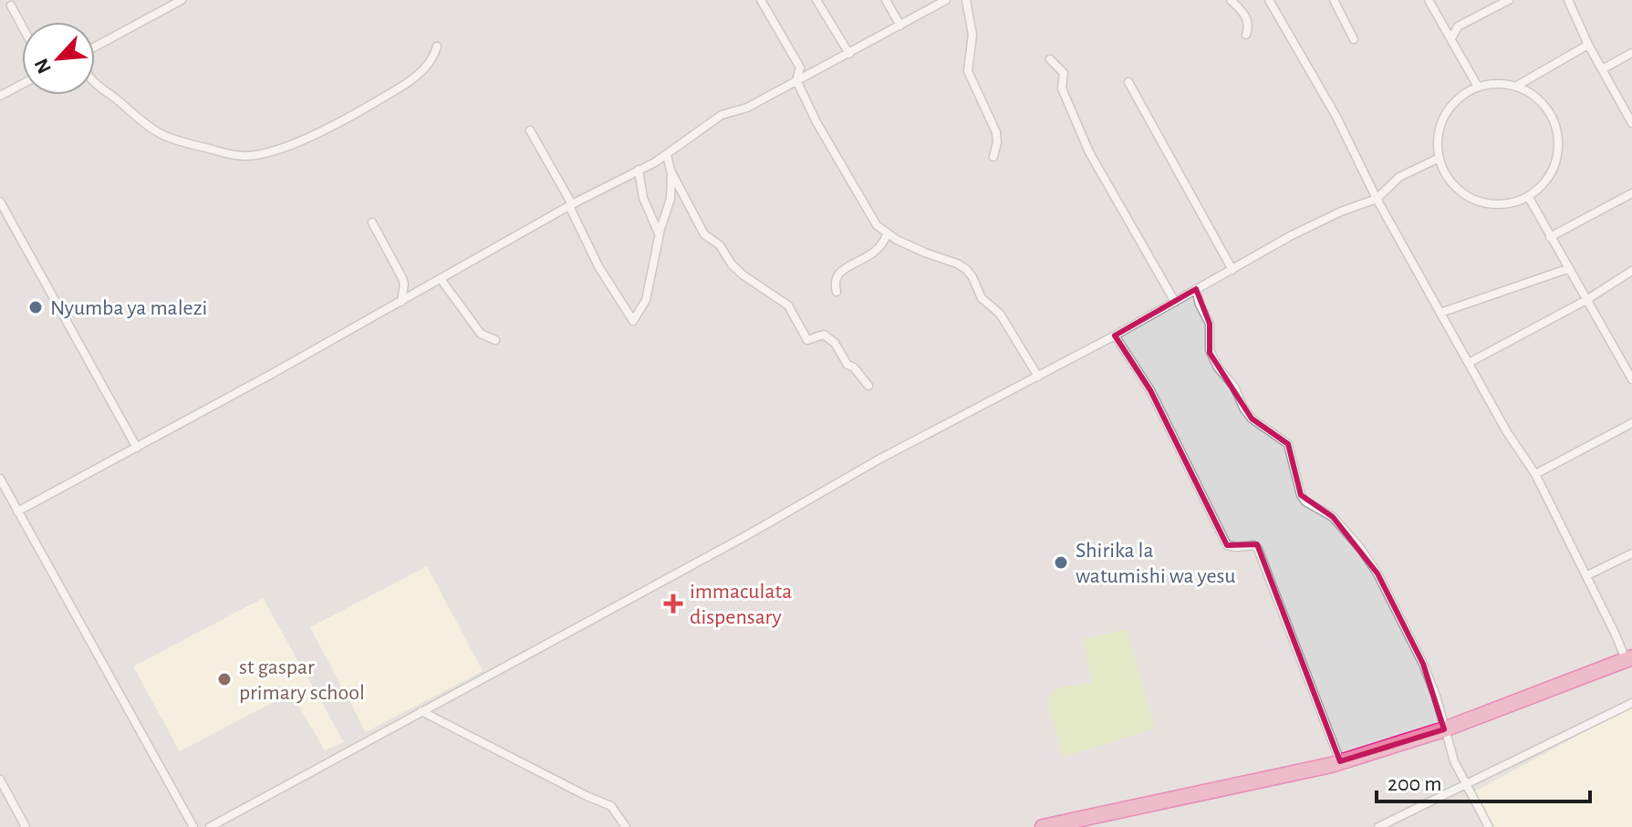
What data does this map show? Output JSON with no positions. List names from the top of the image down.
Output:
{
  "places": {
    "other": ["Nyumba ya malezi", "Shirika la watumishi wa yesu", "st gaspar primary school"],
    "health": ["immaculata dispensary"]
  },
  "scale_bar": "200 m",
  "north": "bottom left"
}
